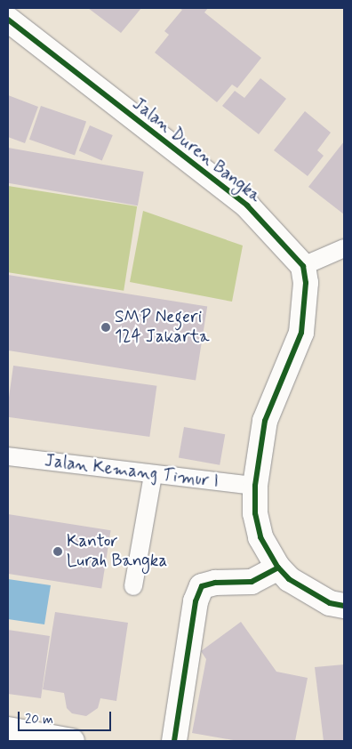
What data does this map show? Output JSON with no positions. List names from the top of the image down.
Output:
{
  "streets": {
    "street": ["Jalan Duren Bangka"],
    "lane": ["Jalan Kemang Timur I"]
  },
  "places": ["SMP Negeri 124 Jakarta", "Kantor Lurah Bangka"],
  "scale_bar": "20 m"
}
